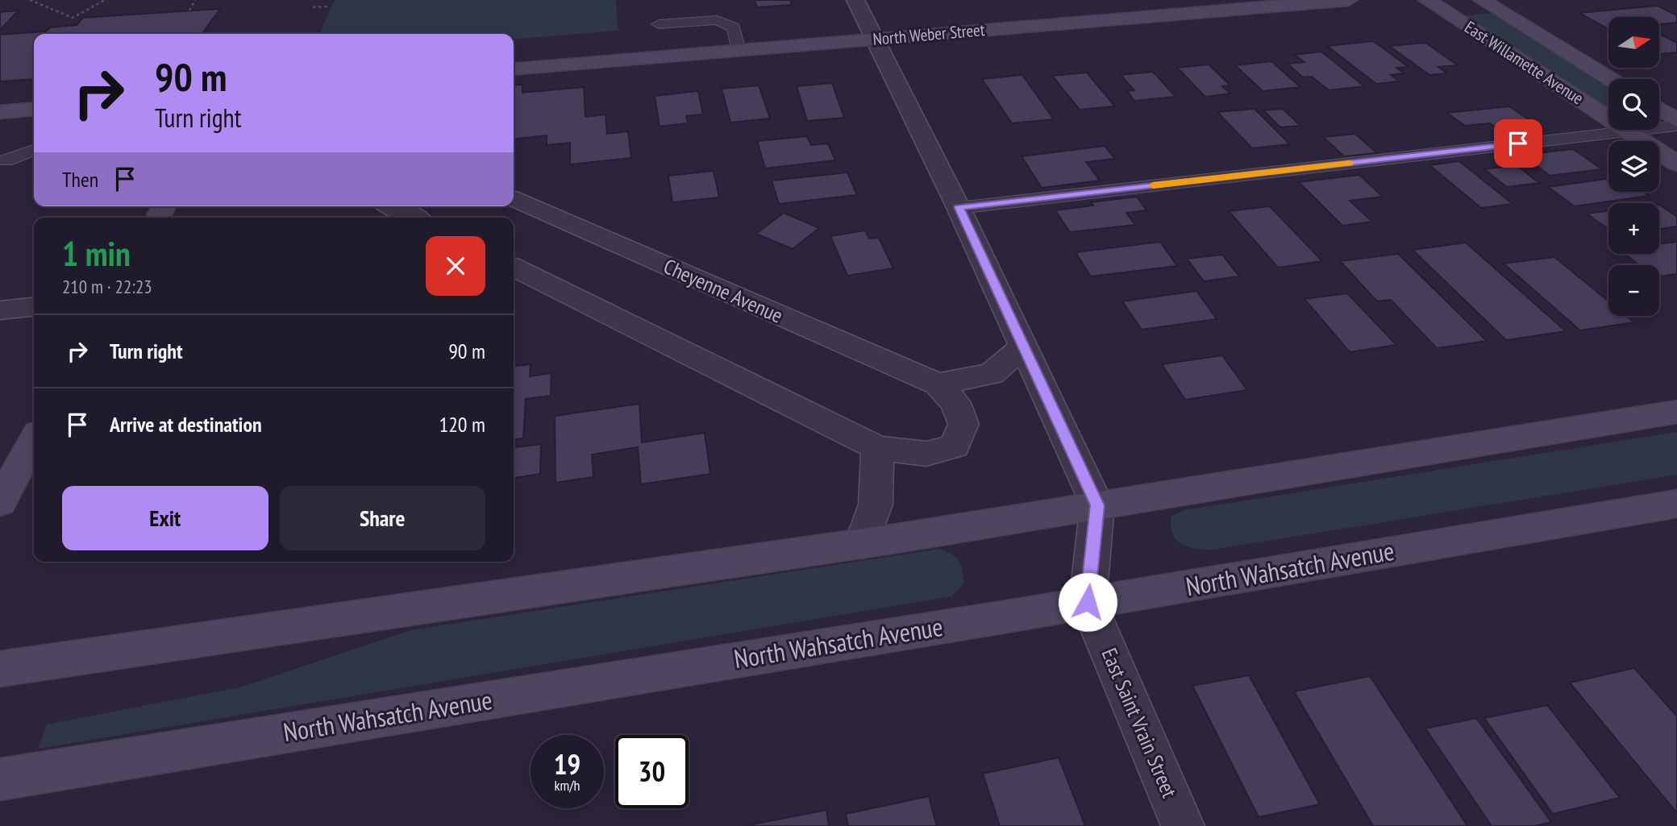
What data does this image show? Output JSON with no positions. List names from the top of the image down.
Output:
{
  "streets": {
    "main road": ["North Weber Street", "East Willamette Avenue", "North Wahsatch Avenue"],
    "street": ["Cheyenne Avenue", "East Saint Vrain Street"]
  },
  "crossings": [
    ["North Wahsatch Avenue", "East Saint Vrain Street"]
  ],
  "north": "right",
  "page": {
    "map_buttons": ["+", "−"],
    "turn": ["90 m", "Turn right"],
    "then": "Then",
    "heading": ["1 min", "210 m · 22:23"],
    "list": [
      {
        "name": "Turn right",
        "value": "90 m"
      },
      {
        "name": "Arrive at destination",
        "value": "120 m"
      }
    ],
    "buttons": ["Exit", "Share"],
    "speed": "19 km/h",
    "limit": "30"
  }
}
